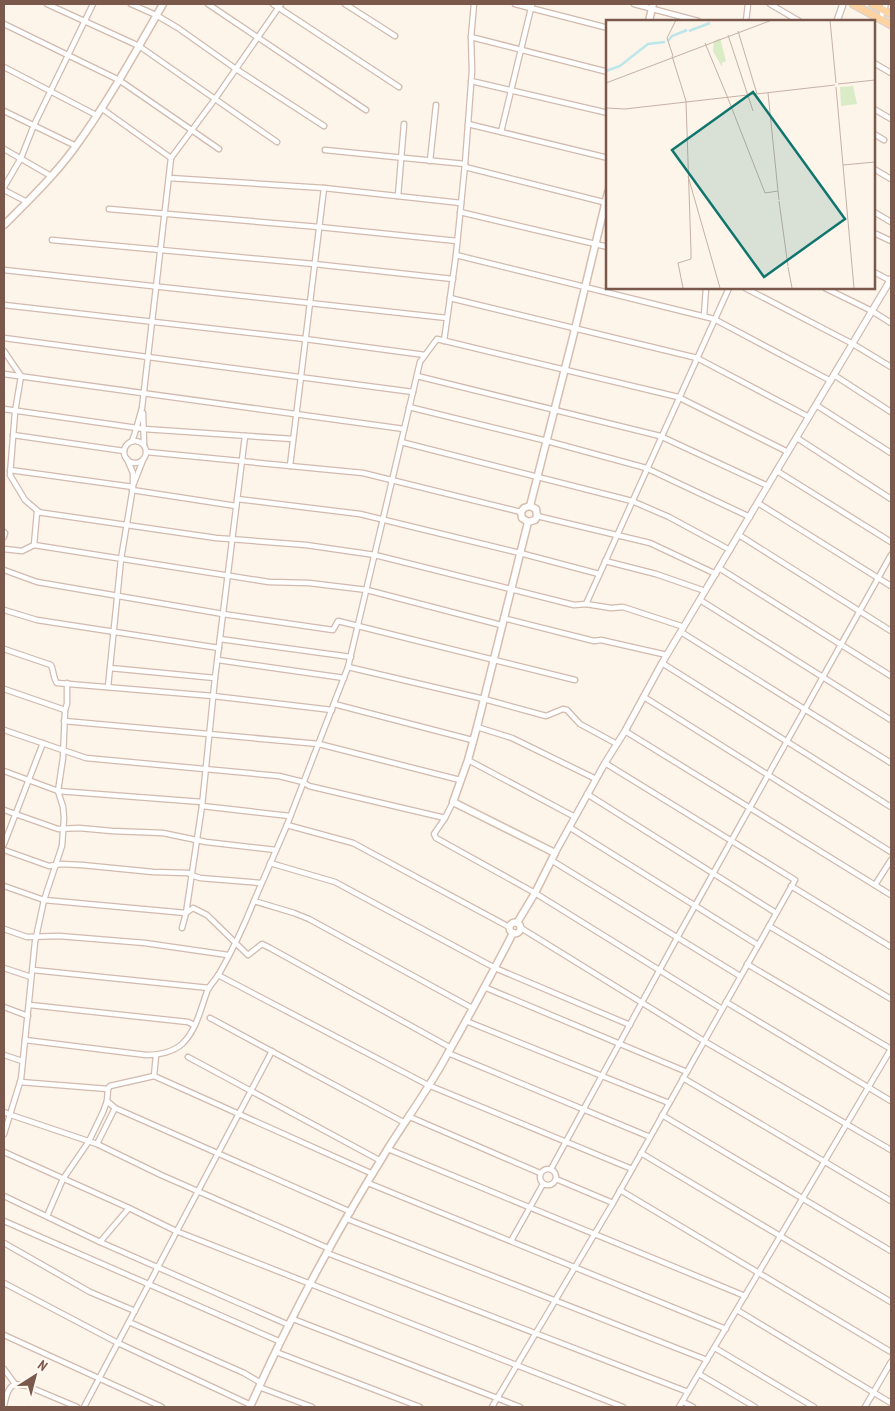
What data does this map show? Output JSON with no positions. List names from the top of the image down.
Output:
{
  "north": "top right"
}
